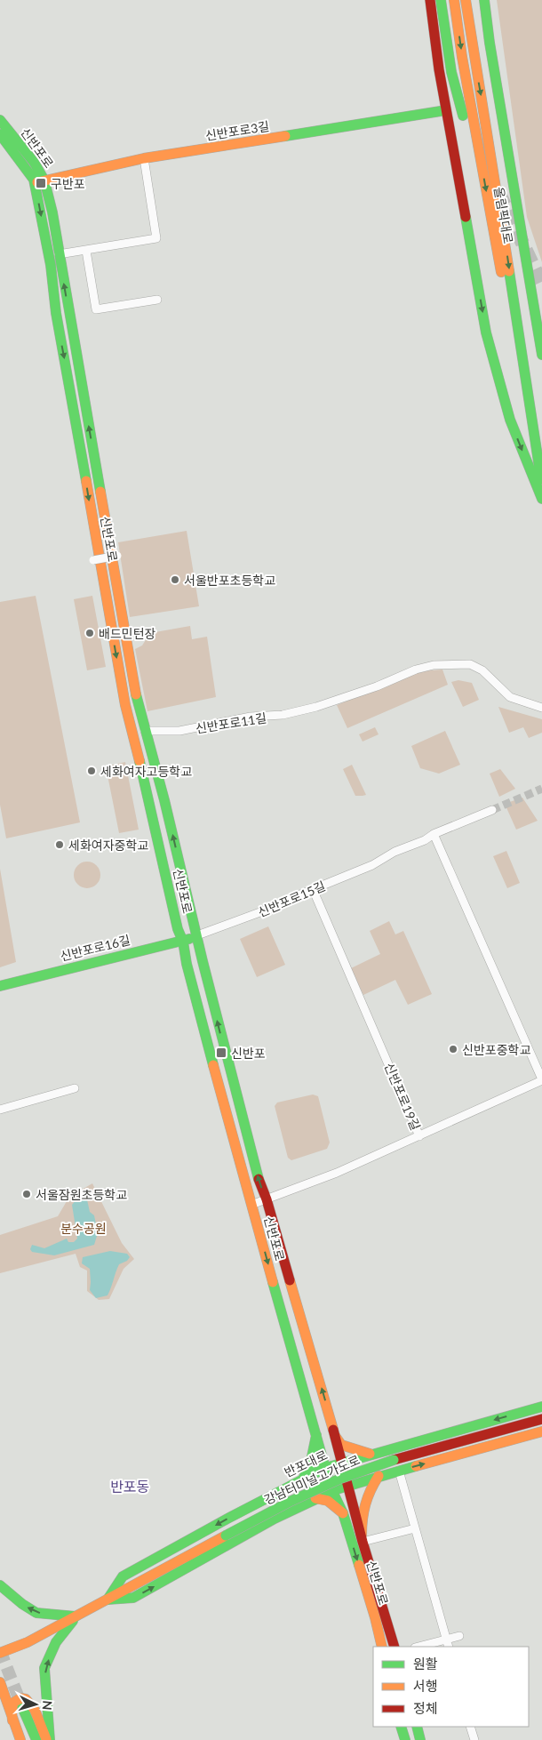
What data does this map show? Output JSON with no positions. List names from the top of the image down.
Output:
{
  "streets": {
    "main road": [
      "신반포로3길",
      "신반포로",
      "올림픽대로",
      "신반포로16길",
      "반포대로",
      "강남터미널고가도로"
    ],
    "street": ["신반포로11길", "신반포로15길", "신반포로19길"]
  },
  "crossings": [
    ["신반포로3길", "신반포로"],
    ["신반포로", "신반포로11길"],
    ["신반포로", "신반포로15길"],
    ["신반포로", "신반포로16길"],
    ["신반포로", "신반포로19길"],
    ["신반포로", "반포대로"],
    ["신반포로15길", "신반포로16길"],
    ["신반포로15길", "신반포로19길"],
    ["반포대로", "강남터미널고가도로"]
  ],
  "districts": ["반포동"],
  "parks": ["분수공원"],
  "places": {
    "transit": ["구반포", "신반포"],
    "other": [
      "서울반포초등학교",
      "배드민턴장",
      "세화여자고등학교",
      "세화여자중학교",
      "신반포중학교",
      "서울잠원초등학교"
    ]
  },
  "legend": ["원활", "서행", "정체"],
  "north": "right"
}
